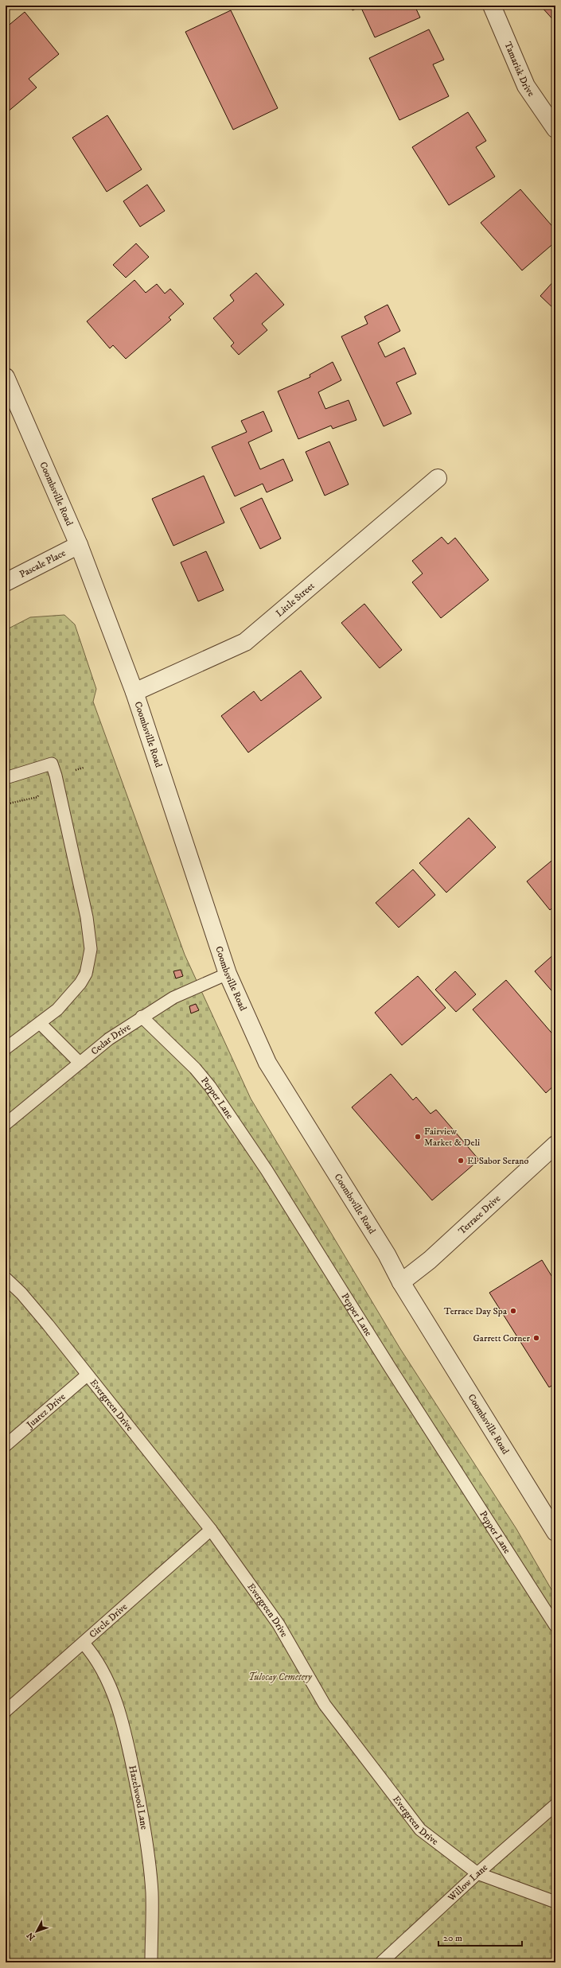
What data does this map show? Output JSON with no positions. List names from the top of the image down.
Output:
{
  "streets": {
    "street": [
      "Tamarisk Drive",
      "Coombsville Road",
      "Pascale Place",
      "Little Street",
      "Terrace Drive"
    ],
    "lane": [
      "Cedar Drive",
      "Pepper Lane",
      "Evergreen Drive",
      "Juarez Drive",
      "Circle Drive",
      "Hazelwood Lane",
      "Willow Lane"
    ]
  },
  "crossings": [
    ["Coombsville Road", "Pascale Place"],
    ["Coombsville Road", "Little Street"],
    ["Coombsville Road", "Cedar Drive"],
    ["Coombsville Road", "Terrace Drive"],
    ["Cedar Drive", "Pepper Lane"],
    ["Evergreen Drive", "Juarez Drive"],
    ["Evergreen Drive", "Circle Drive"],
    ["Evergreen Drive", "Willow Lane"],
    ["Circle Drive", "Hazelwood Lane"]
  ],
  "parks": ["Tulocay Cemetery"],
  "places": [
    "Fairview Market & Deli",
    "El Sabor Serano",
    "Terrace Day Spa",
    "Garrett Corner"
  ],
  "scale_bar": "20 m",
  "north": "bottom left"
}
